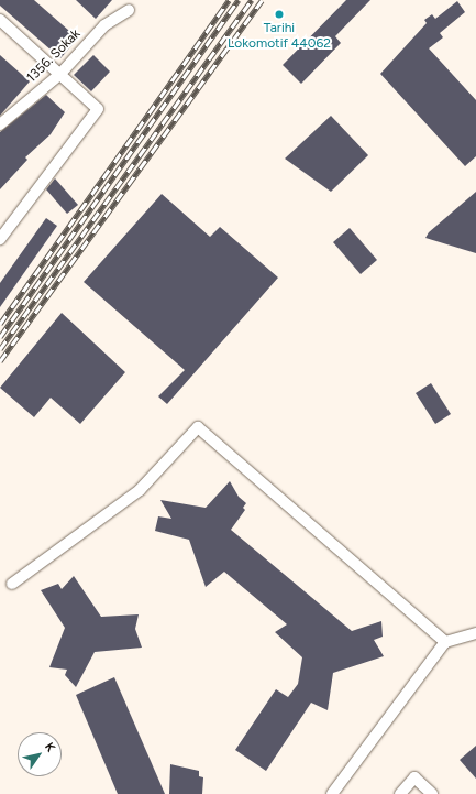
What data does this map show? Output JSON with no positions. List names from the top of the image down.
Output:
{
  "streets": {
    "street": ["1356. Sokak"]
  },
  "places": ["Tarihi Lokomotif 44062"],
  "north": "top right"
}
